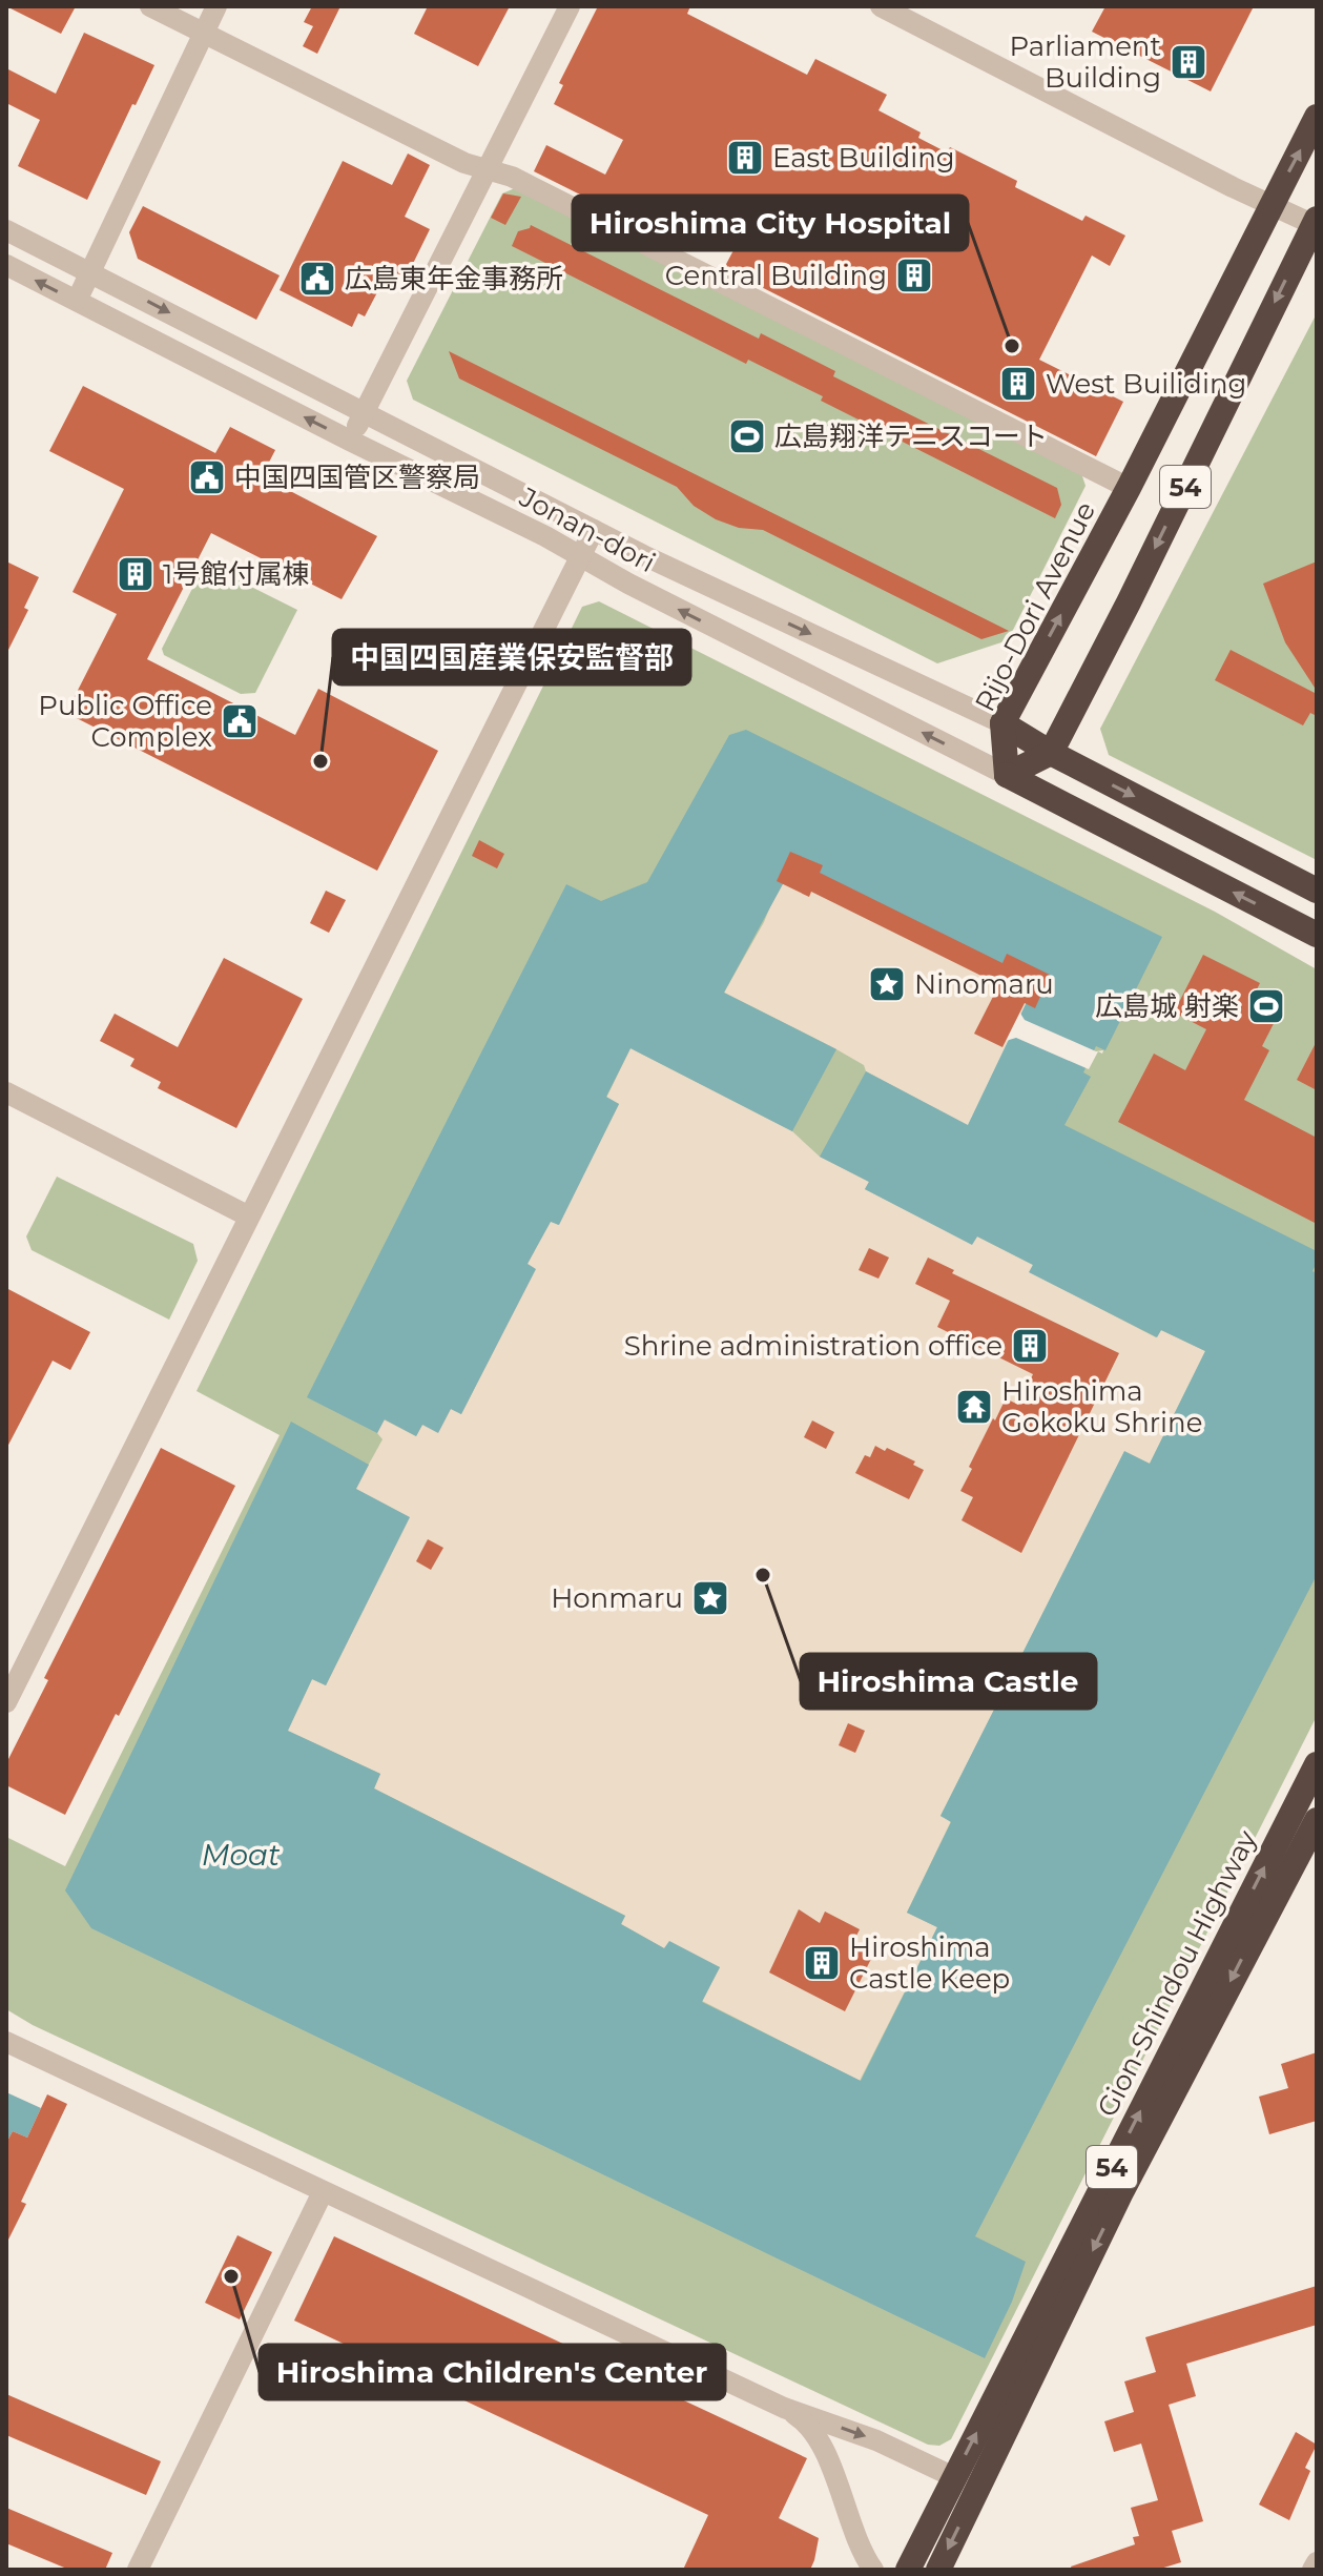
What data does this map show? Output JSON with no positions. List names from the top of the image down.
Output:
{
  "streets": {
    "highway": ["54", "Rijo-Dori Avenue", "Gion-Shindou Highway"],
    "street": ["Jonan-dori"]
  },
  "crossings": [
    ["Jonan-dori", "Rijo-Dori Avenue"]
  ],
  "water": ["Moat"],
  "places": {
    "building": [
      "Parliament Building",
      "East Building",
      "Central Building",
      "West Builiding",
      "1号館付属棟",
      "Shrine administration office",
      "Hiroshima Castle Keep"
    ],
    "public building": ["広島東年金事務所", "中国四国管区警察局", "Public Office Complex"],
    "other": [
      "Hiroshima City Hospital",
      "中国四国産業保安監督部",
      "Hiroshima Castle",
      "Hiroshima Children's Center"
    ],
    "sports": ["広島翔洋テニスコート", "広島城 射楽"],
    "place": ["Ninomaru", "Honmaru"],
    "temple": ["Hiroshima Gokoku Shrine"]
  }
}
